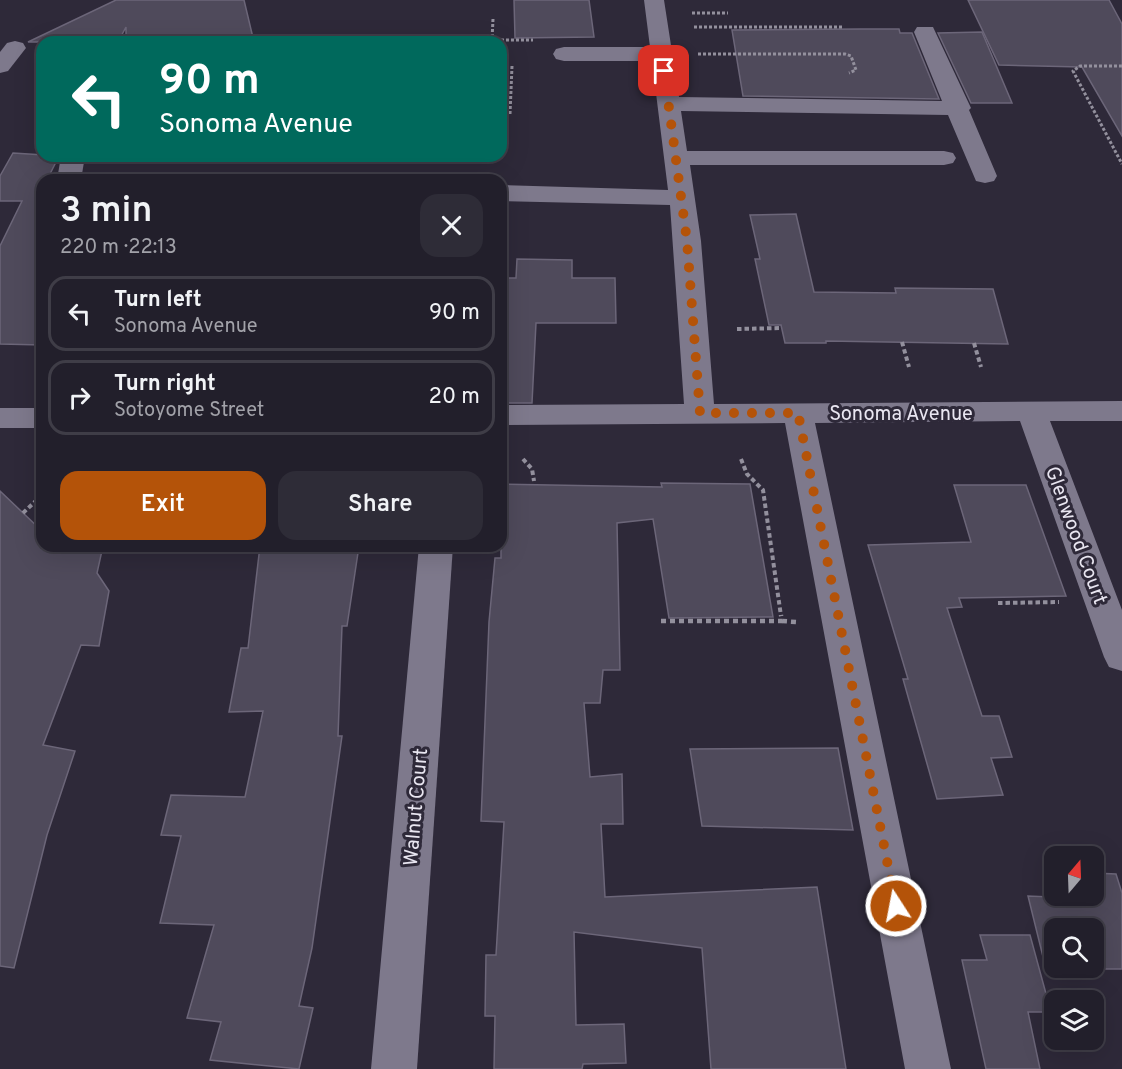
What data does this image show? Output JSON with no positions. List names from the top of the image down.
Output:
{
  "streets": {
    "street": ["Sonoma Avenue", "Glenwood Court", "Walnut Court"]
  },
  "crossings": [
    ["Sonoma Avenue", "Glenwood Court"]
  ],
  "north": "top",
  "page": {
    "turn": ["90 m", "Sonoma Avenue"],
    "heading": ["3 min", "220 m · 22:13"],
    "list": [
      {
        "name": "Turn left",
        "note": "Sonoma Avenue",
        "value": "90 m"
      },
      {
        "name": "Turn right",
        "note": "Sotoyome Street",
        "value": "20 m"
      }
    ],
    "buttons": ["Exit", "Share"]
  }
}
